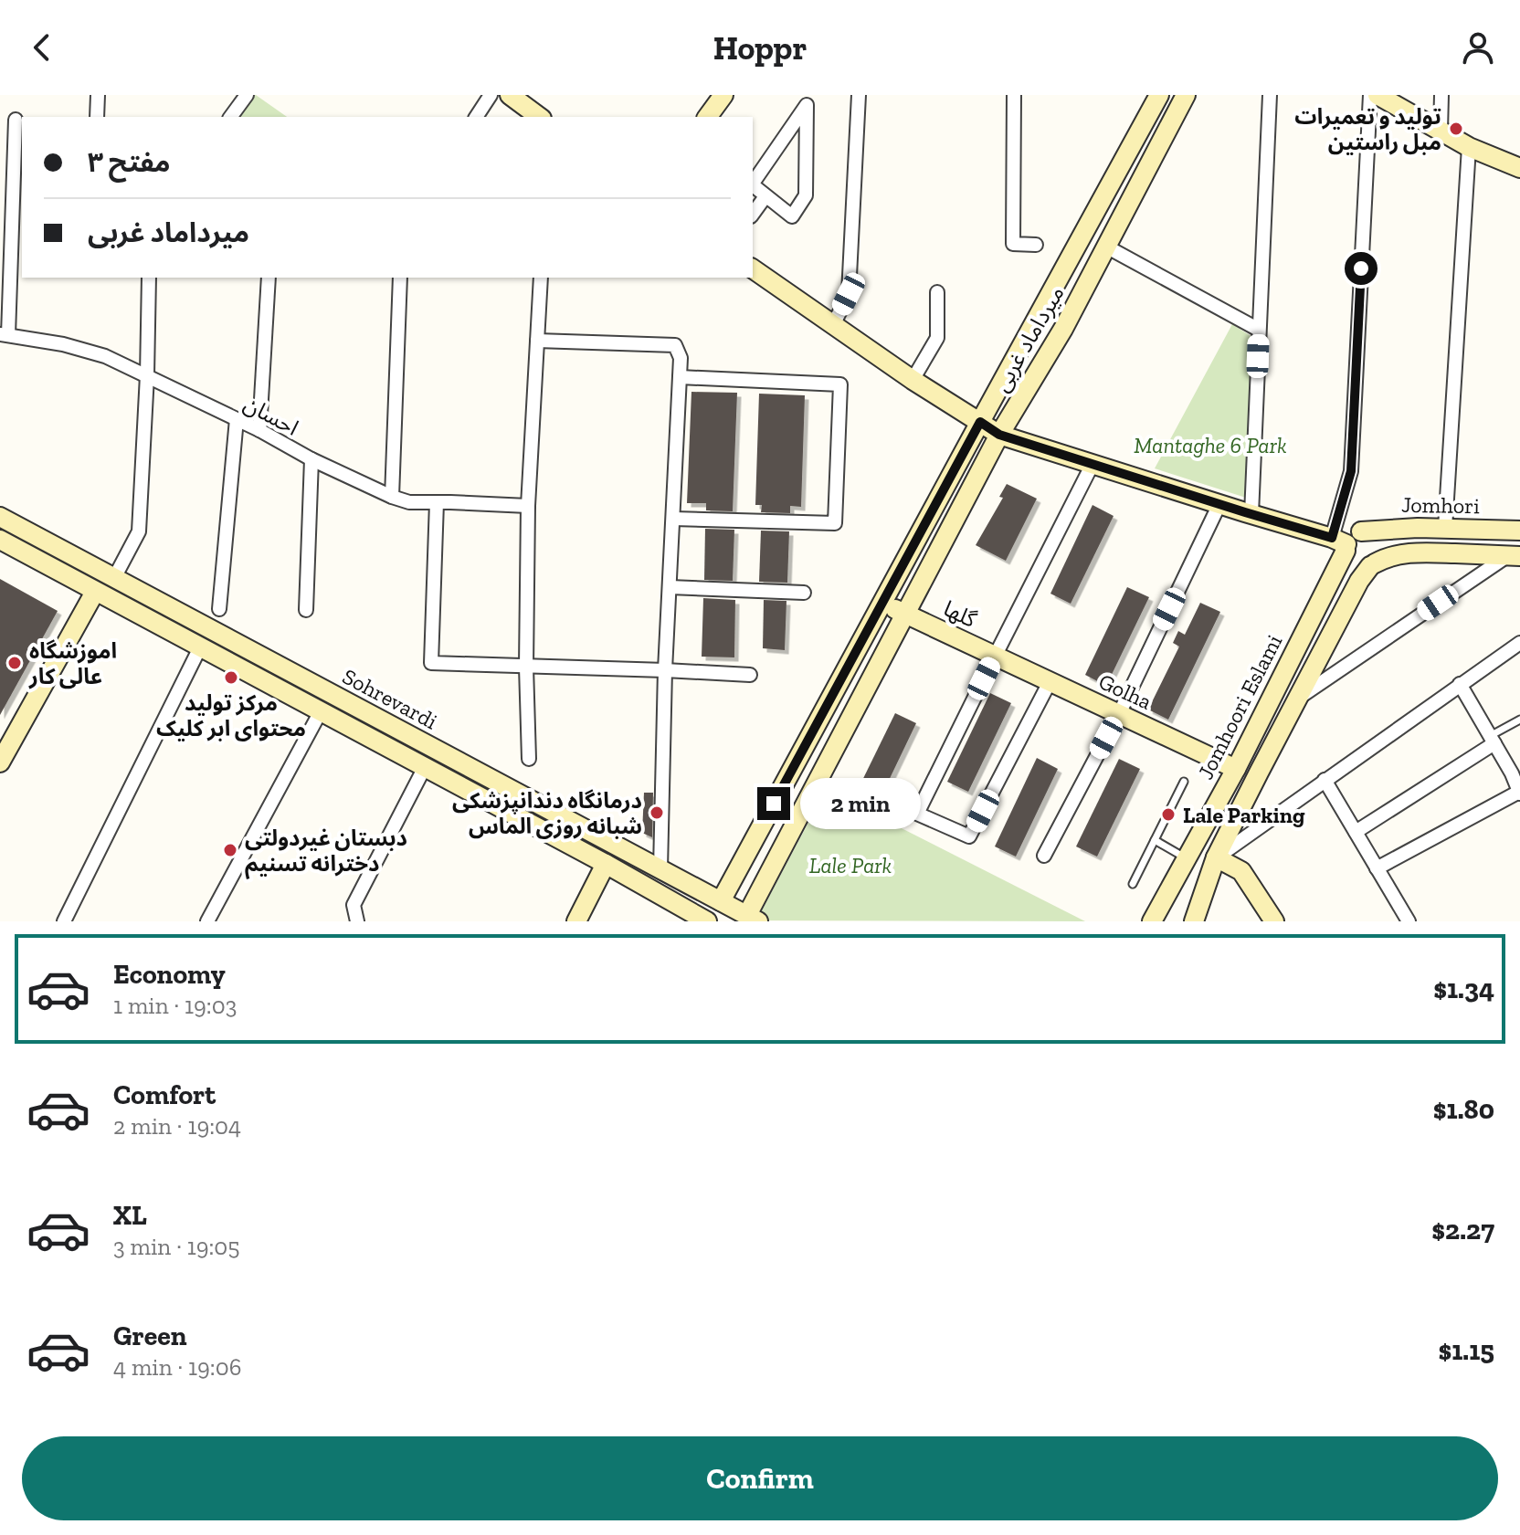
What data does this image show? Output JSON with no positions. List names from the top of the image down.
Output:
{
  "streets": {
    "street": [
      "میرداماد غربی",
      "احسان",
      "Jomhori",
      "گلها",
      "Golha",
      "Sohrevardi",
      "Jomhoori Eslami"
    ]
  },
  "crossings": [
    ["میرداماد غربی", "گلها"],
    ["میرداماد غربی", "Sohrevardi"],
    ["Jomhori", "Jomhoori Eslami"],
    ["گلها", "Golha"],
    ["Golha", "Jomhoori Eslami"]
  ],
  "parks": ["Mantaghe 6 Park", "Lale Park"],
  "places": [
    "تولید و تعمیرات مبل راستین",
    "اموزشگاه عالی کار",
    "مرکز تولید محتوای ابر کلیک",
    "درمانگاه دندان‍‍پزشکی شبانه روزی الماس",
    "Lale Parking",
    "دبستان غیردولتی دخترانه تسنیم"
  ],
  "page": {
    "header": "Hoppr",
    "banner": ["مفتح ۳", "میرداماد غربی"],
    "bubble": "2 min",
    "list": [
      {
        "name": "Economy",
        "note": "1 min · 19:03",
        "value": "$1.34"
      },
      {
        "name": "Comfort",
        "note": "2 min · 19:04",
        "value": "$1.80"
      },
      {
        "name": "XL",
        "note": "3 min · 19:05",
        "value": "$2.27"
      },
      {
        "name": "Green",
        "note": "4 min · 19:06",
        "value": "$1.15"
      }
    ],
    "buttons": "Confirm"
  }
}
